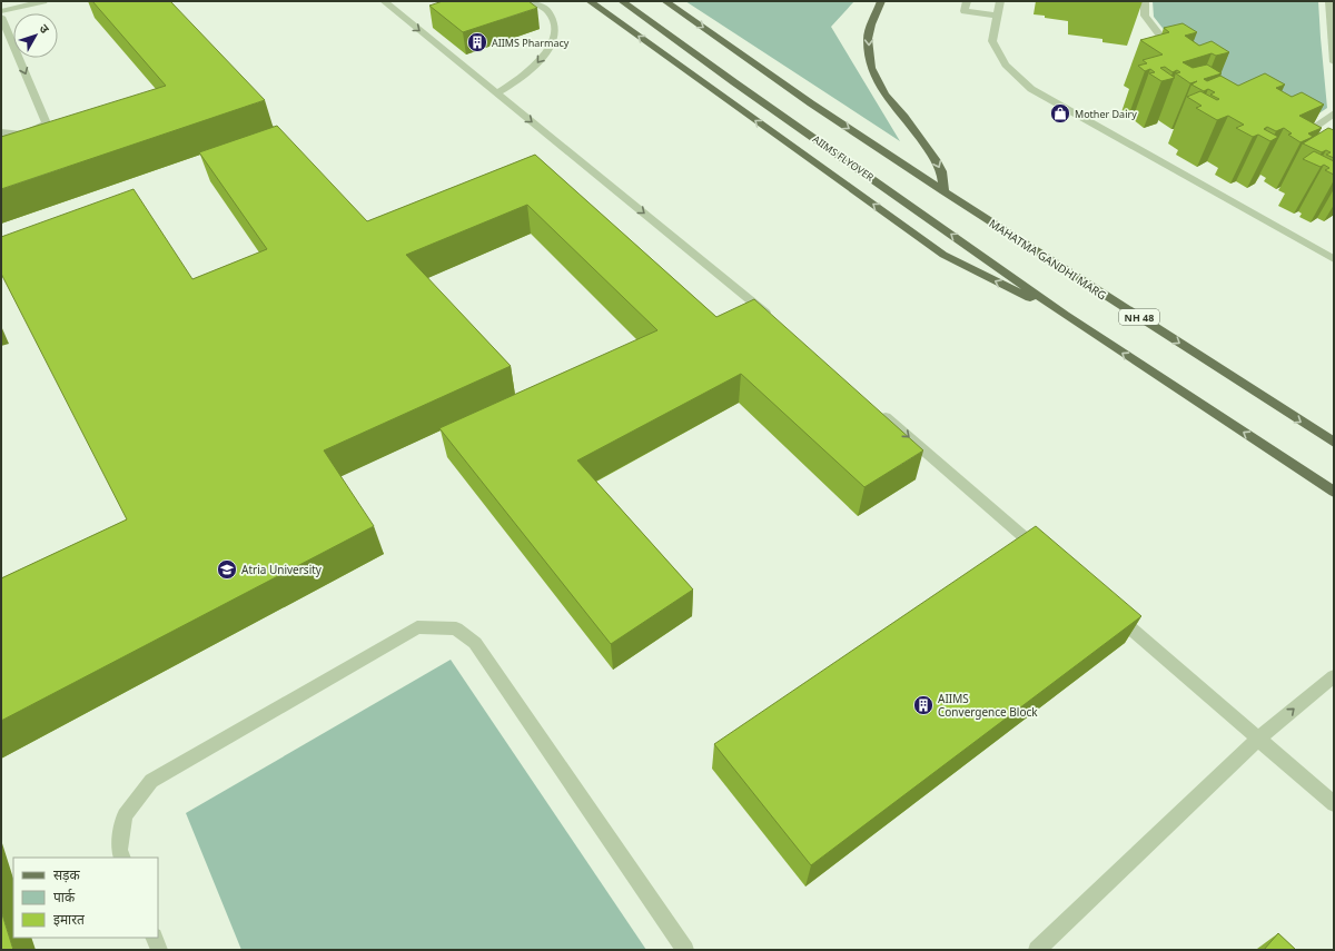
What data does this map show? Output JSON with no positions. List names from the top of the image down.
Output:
{
  "streets": {
    "main road": ["AIIMS FLYOVER", "MAHATMA GANDHI MARG", "NH 48"]
  },
  "places": {
    "building": ["AIIMS Pharmacy", "AIIMS Convergence Block"],
    "shop": ["Mother Dairy"],
    "school or university": ["Atria University"]
  },
  "legend": ["सड़क", "पार्क", "इमारत"],
  "north": "top right"
}
